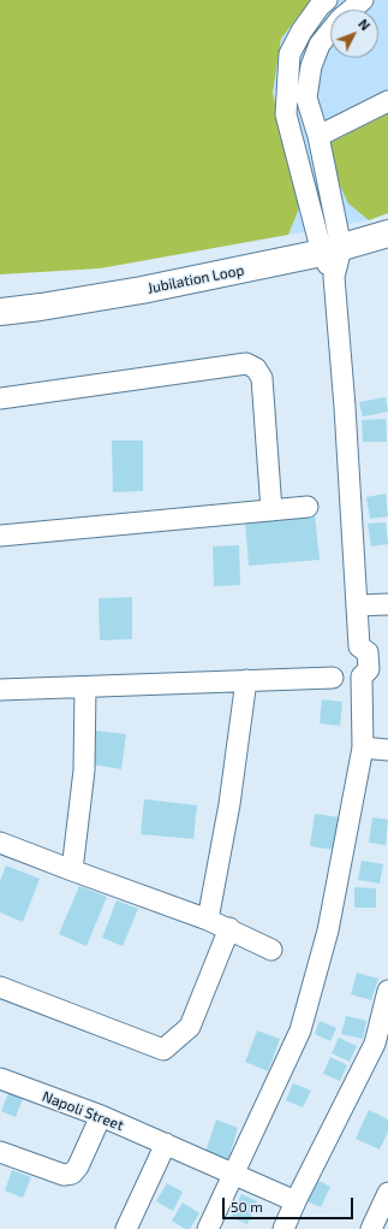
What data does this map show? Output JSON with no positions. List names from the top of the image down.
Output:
{
  "streets": {
    "main road": ["Jubilation Loop"],
    "street": ["Napoli Street"]
  },
  "scale_bar": "50 m",
  "north": "top right"
}
